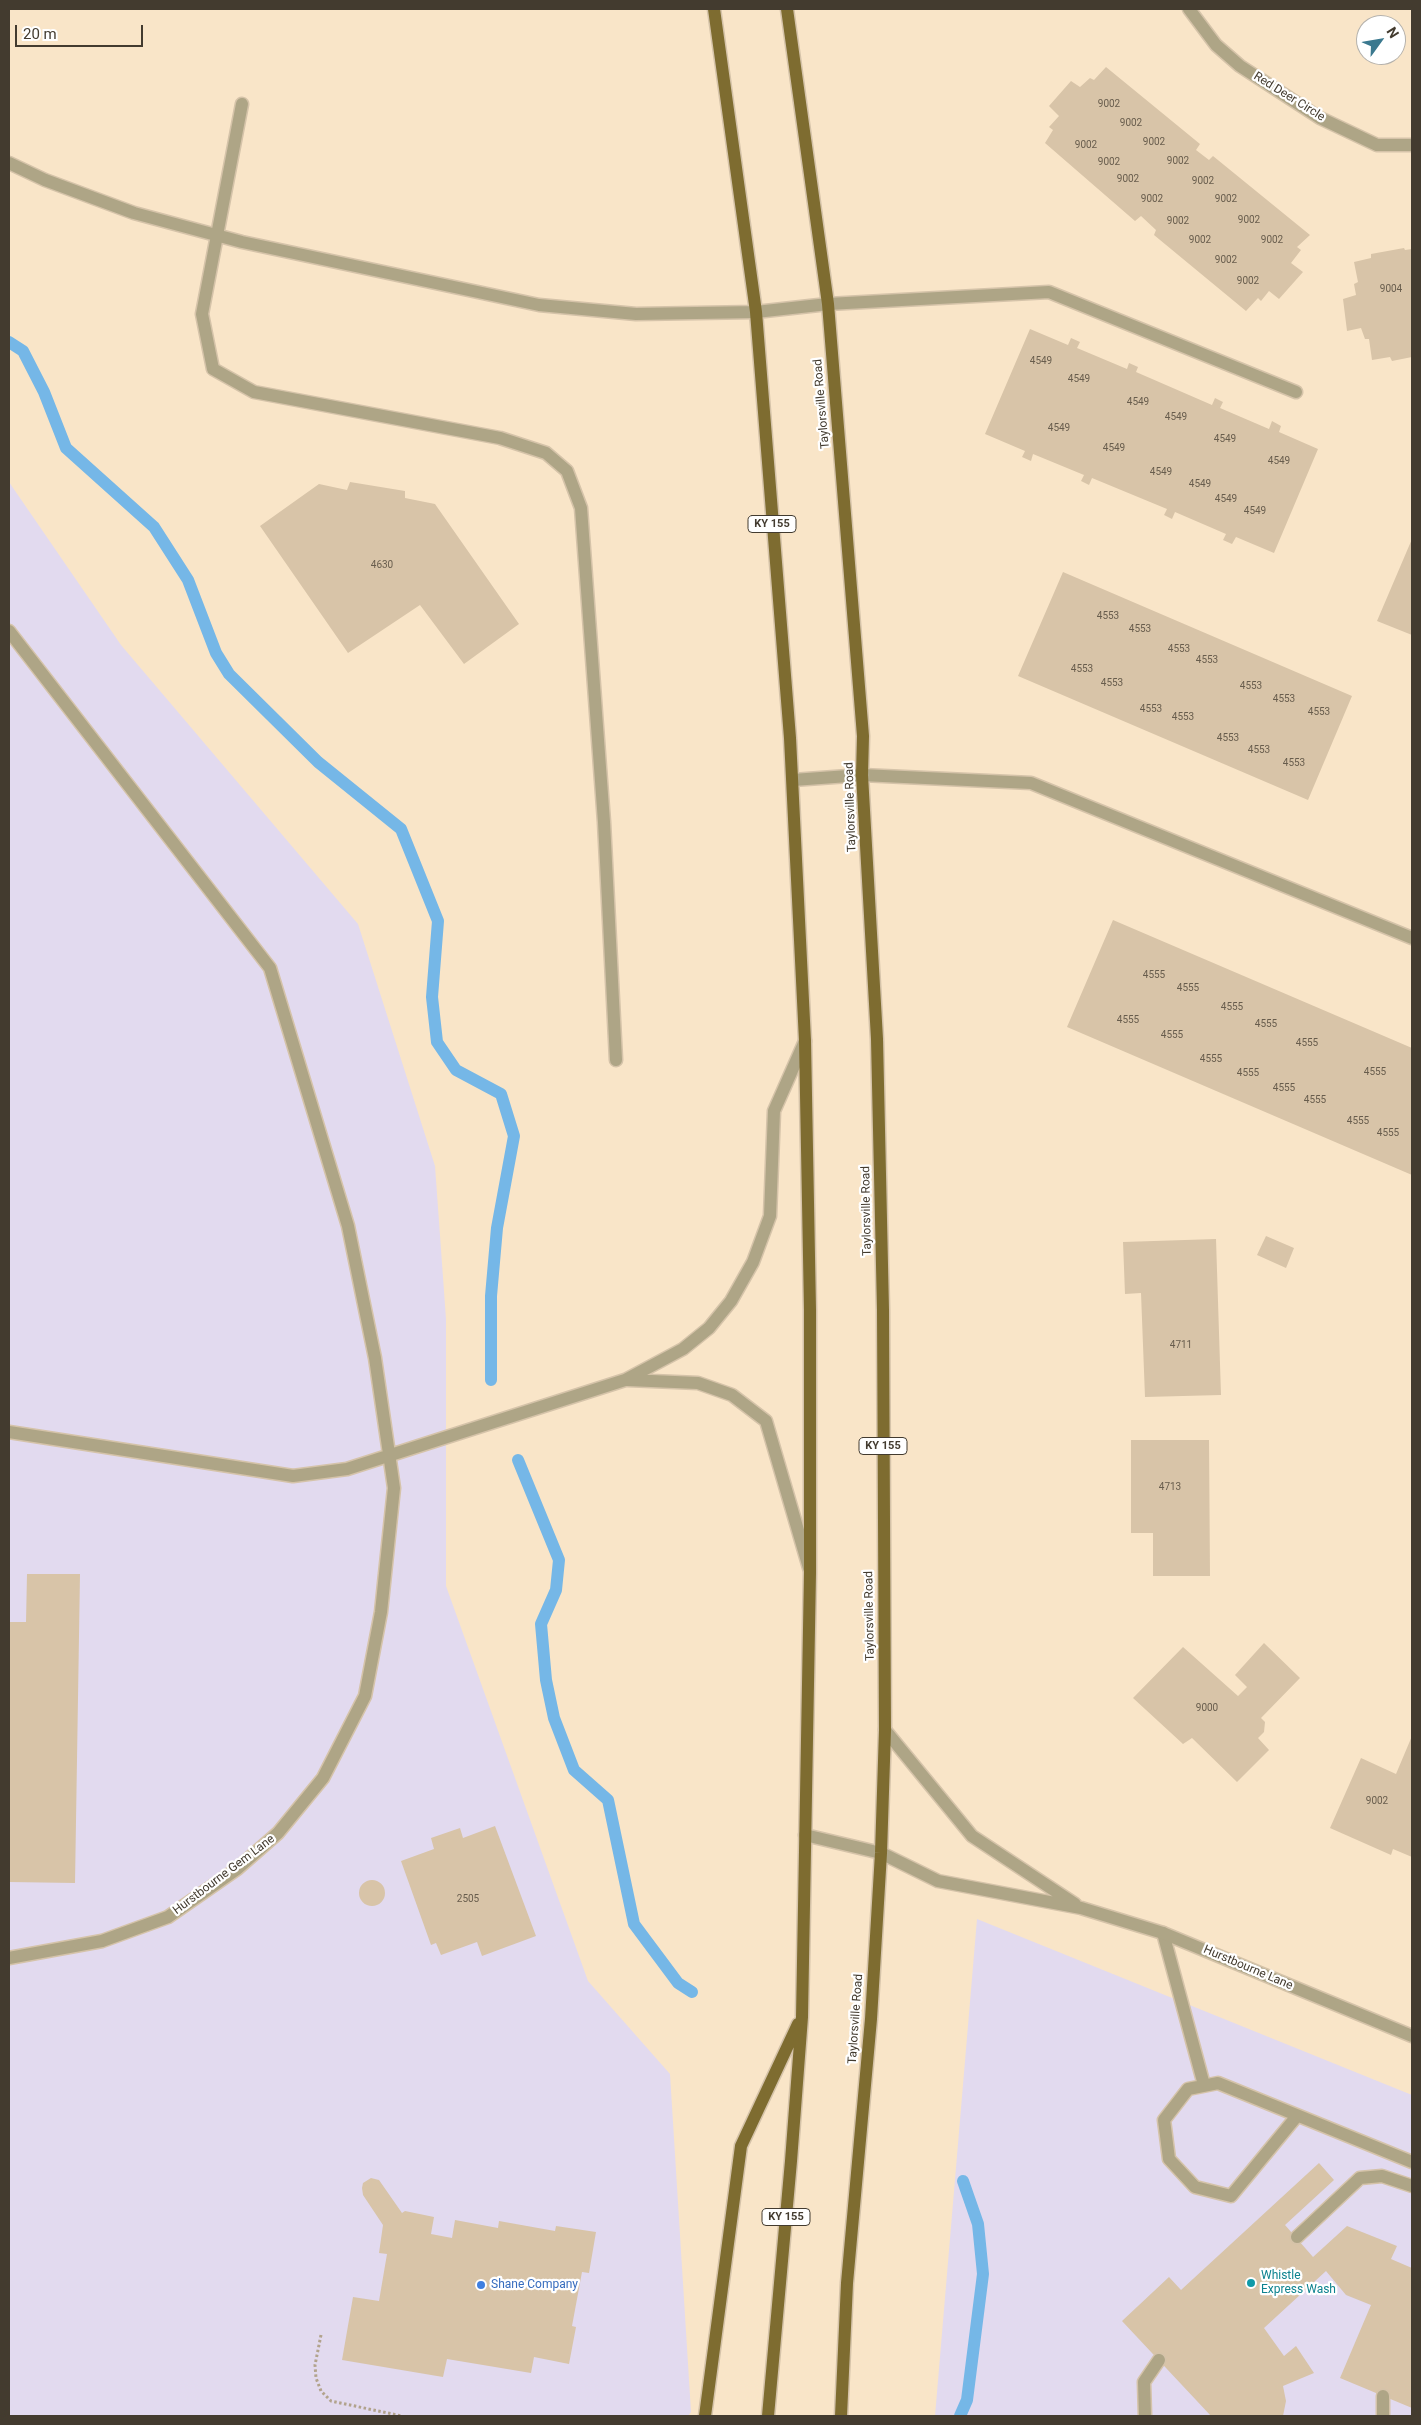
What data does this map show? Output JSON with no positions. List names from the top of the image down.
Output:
{
  "streets": {
    "main road": ["Taylorsville Road", "KY 155"],
    "street": ["Red Deer Circle", "Hurstbourne Gem Lane", "Hurstbourne Lane"]
  },
  "crossings": [
    ["Taylorsville Road", "Hurstbourne Lane"],
    ["KY 155", "Hurstbourne Lane"]
  ],
  "places": ["Whistle Express Wash", "Shane Company"],
  "house_numbers": [
    "9002",
    "9002",
    "9002",
    "9002",
    "9002",
    "9002",
    "9002",
    "9002",
    "9002",
    "9002",
    "9002",
    "9002",
    "9002",
    "9002",
    "9002",
    "9002",
    "9004",
    "4549",
    "4549",
    "4549",
    "4549",
    "4549",
    "4549",
    "4549",
    "4549",
    "4549",
    "4549",
    "4549",
    "4549",
    "4630",
    "4553",
    "4553",
    "4553",
    "4553",
    "4553",
    "4553",
    "4553",
    "4553",
    "4553",
    "4553",
    "4553",
    "4553",
    "4553",
    "4553",
    "4555",
    "4555",
    "4555",
    "4555",
    "4555",
    "4555",
    "4555",
    "4555",
    "4555",
    "4555",
    "4555",
    "4555",
    "4555",
    "4555",
    "4711",
    "4713",
    "9000",
    "9002",
    "2505"
  ],
  "scale_bar": "20 m",
  "north": "top right"
}
